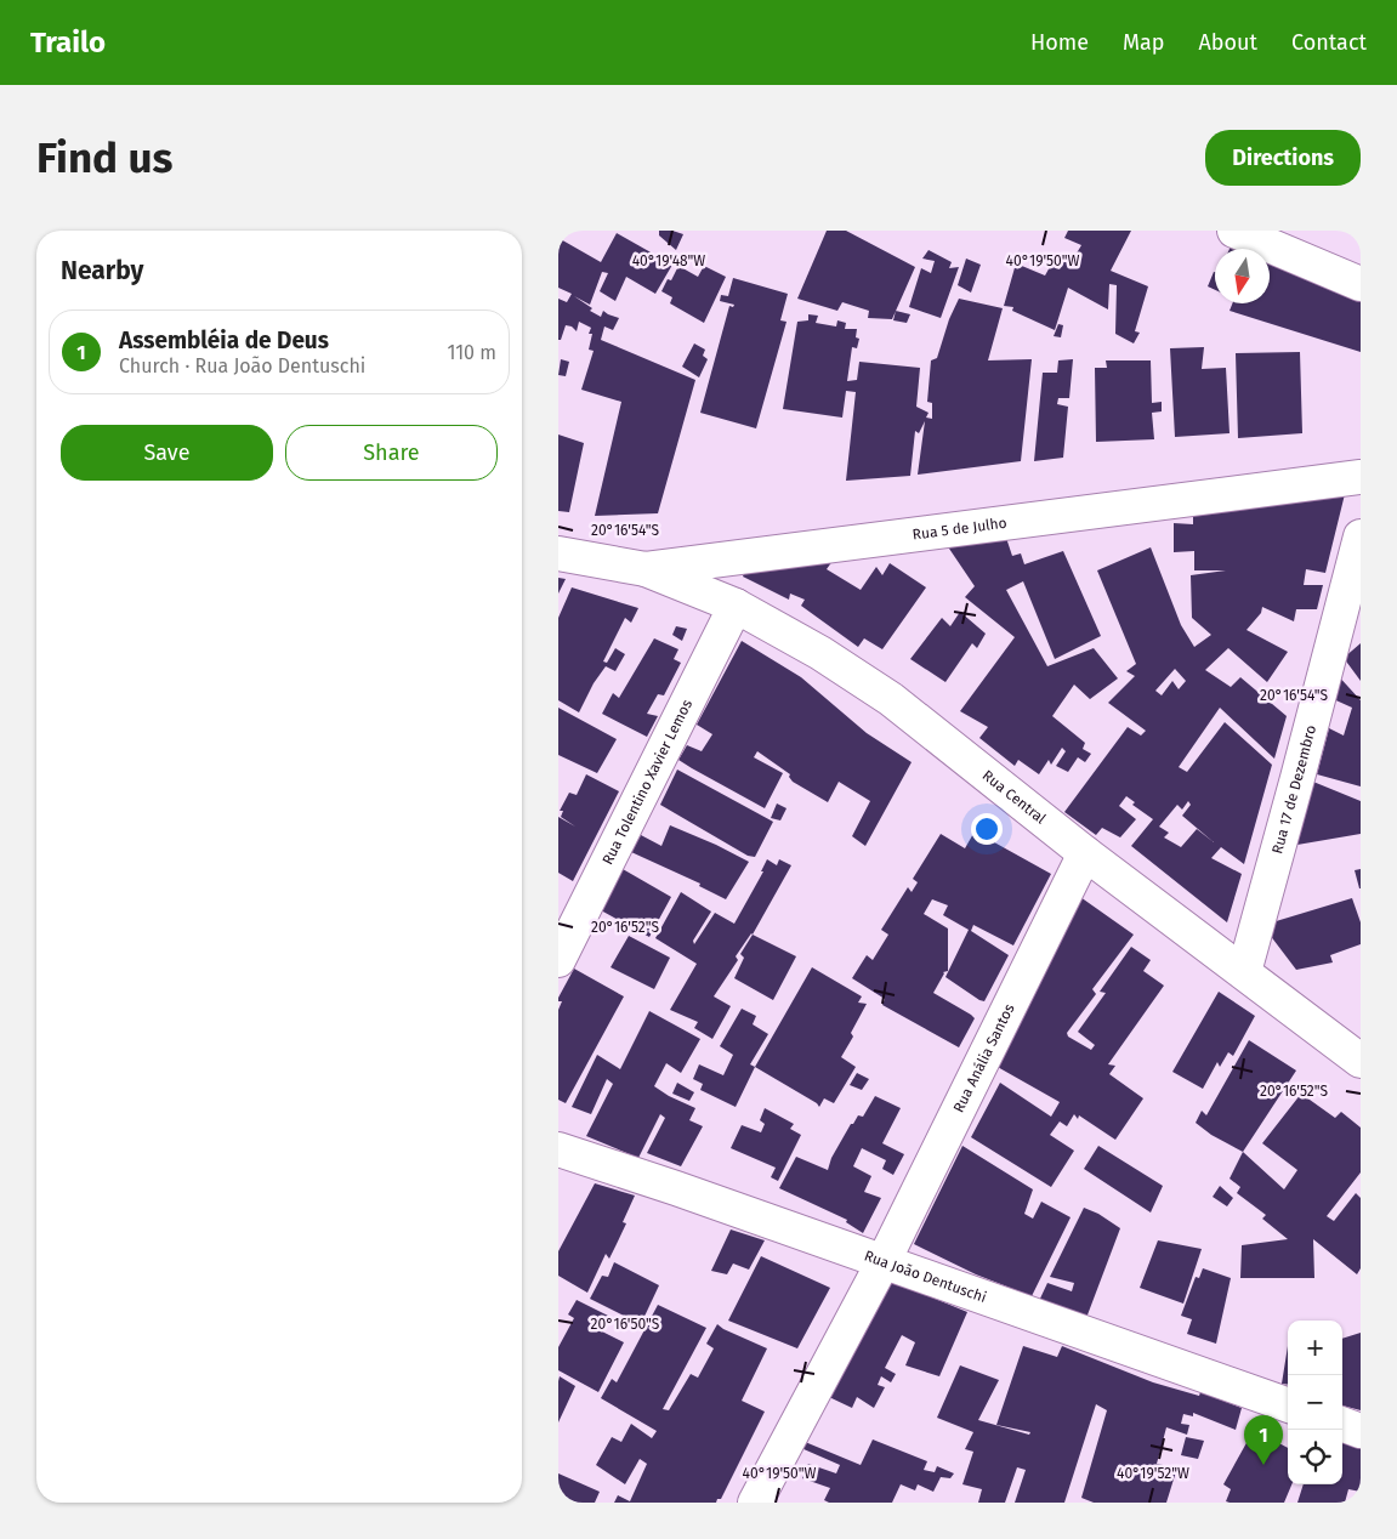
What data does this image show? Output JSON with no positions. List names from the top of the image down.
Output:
{
  "streets": {
    "street": [
      "Rua 5 de Julho",
      "Rua Tolentino Xavier Lemos",
      "Rua 17 de Dezembro",
      "Rua Central",
      "Rua Anália Santos",
      "Rua João Dentuschi"
    ]
  },
  "crossings": [
    ["Rua 5 de Julho", "Rua Central"],
    ["Rua Tolentino Xavier Lemos", "Rua Central"],
    ["Rua 17 de Dezembro", "Rua Central"],
    ["Rua Central", "Rua Anália Santos"],
    ["Rua Anália Santos", "Rua João Dentuschi"]
  ],
  "north": "bottom",
  "page": {
    "header": "Trailo",
    "nav": [
      "Home",
      "Map",
      "About",
      "Contact"
    ],
    "buttons": [
      "Directions",
      ["Save", "Share"]
    ],
    "title": "Find us",
    "heading": "Nearby",
    "list": [
      {
        "mark": "1",
        "name": "Assembléia de Deus",
        "note": "Church · Rua João Dentuschi",
        "value": "110 m"
      }
    ],
    "map_buttons": ["+", "−"],
    "pins": "1"
  },
  "coordinates": [
    "40°19'48\"W",
    "40°19'50\"W",
    "20°16'54\"S",
    "20°16'52\"S",
    "20°16'50\"S",
    "40°19'52\"W"
  ]
}
